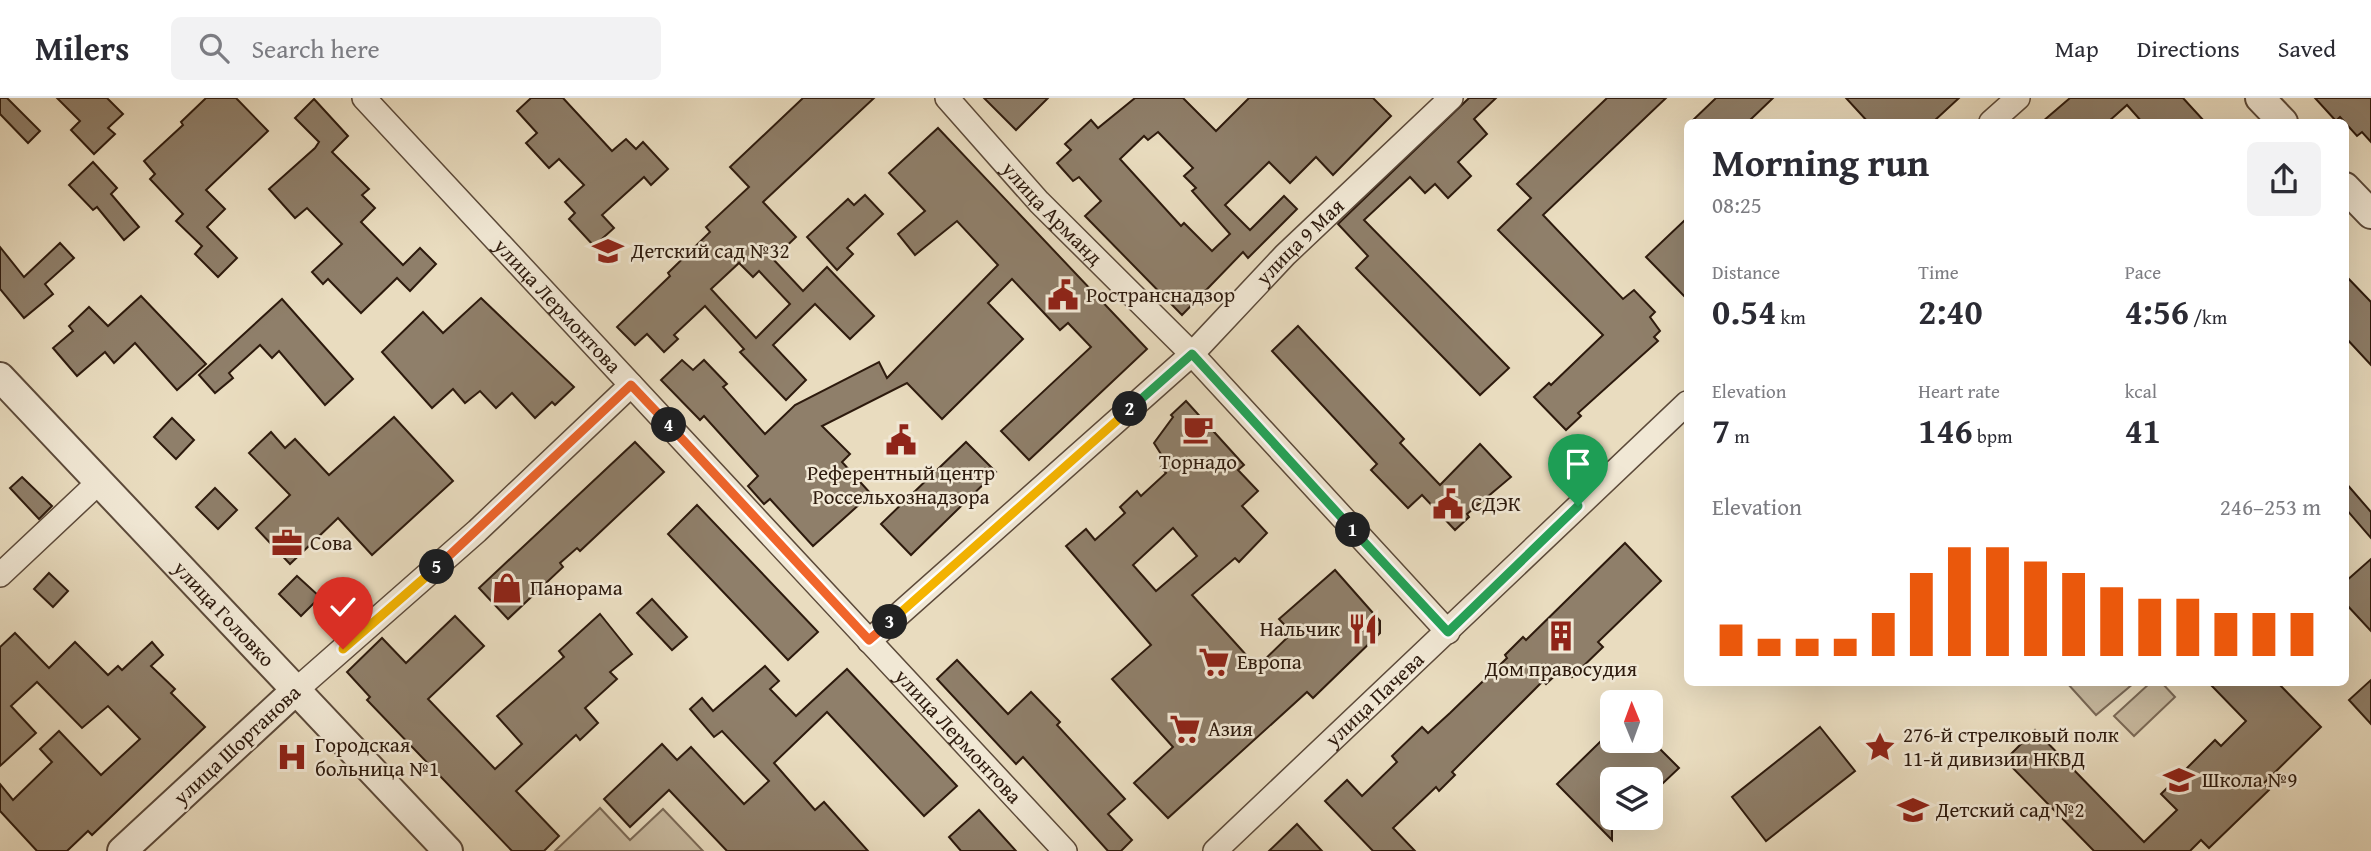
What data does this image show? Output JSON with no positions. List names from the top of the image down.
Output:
{
  "streets": {
    "street": [
      "улица Арманд",
      "улица 9 Мая",
      "улица Лермонтова",
      "улица Головко",
      "улица Пачева",
      "улица Шортанова"
    ]
  },
  "crossings": [
    ["улица Арманд", "улица 9 Мая"],
    ["улица Арманд", "улица Пачева"],
    ["улица 9 Мая", "улица Лермонтова"],
    ["улица Лермонтова", "улица Шортанова"],
    ["улица Головко", "улица Шортанова"]
  ],
  "places": {
    "school or university": ["Детский сад №32", "Школа №9", "Детский сад №2"],
    "public building": ["Ространснадзор", "Референтный центр Россельхознадзора", "СДЭК"],
    "cafe": ["Торнадо"],
    "office": ["Сова"],
    "shop": ["Панорама"],
    "restaurant": ["Нальчик"],
    "building": ["Дом правосудия"],
    "supermarket": ["Европа", "Азия"],
    "place": ["276-й стрелковый полк 11-й дивизии НКВД"],
    "hospital": ["Городская больница №1"]
  },
  "north": "top",
  "page": {
    "header": "Milers",
    "search": "Search here",
    "nav": ["Map", "Directions", "Saved"],
    "heading": ["Morning run", "08:25"],
    "stats": [
      ["Distance", "0.54 km"],
      ["Time", "2:40"],
      ["Pace", "4:56 /km"],
      ["Elevation", "7 m"],
      ["Heart rate", "146 bpm"],
      ["kcal", "41"]
    ],
    "pins": [
      "2",
      "4",
      "1",
      "5",
      "3"
    ],
    "chart": ["Elevation", "246–253 m"]
  }
}
